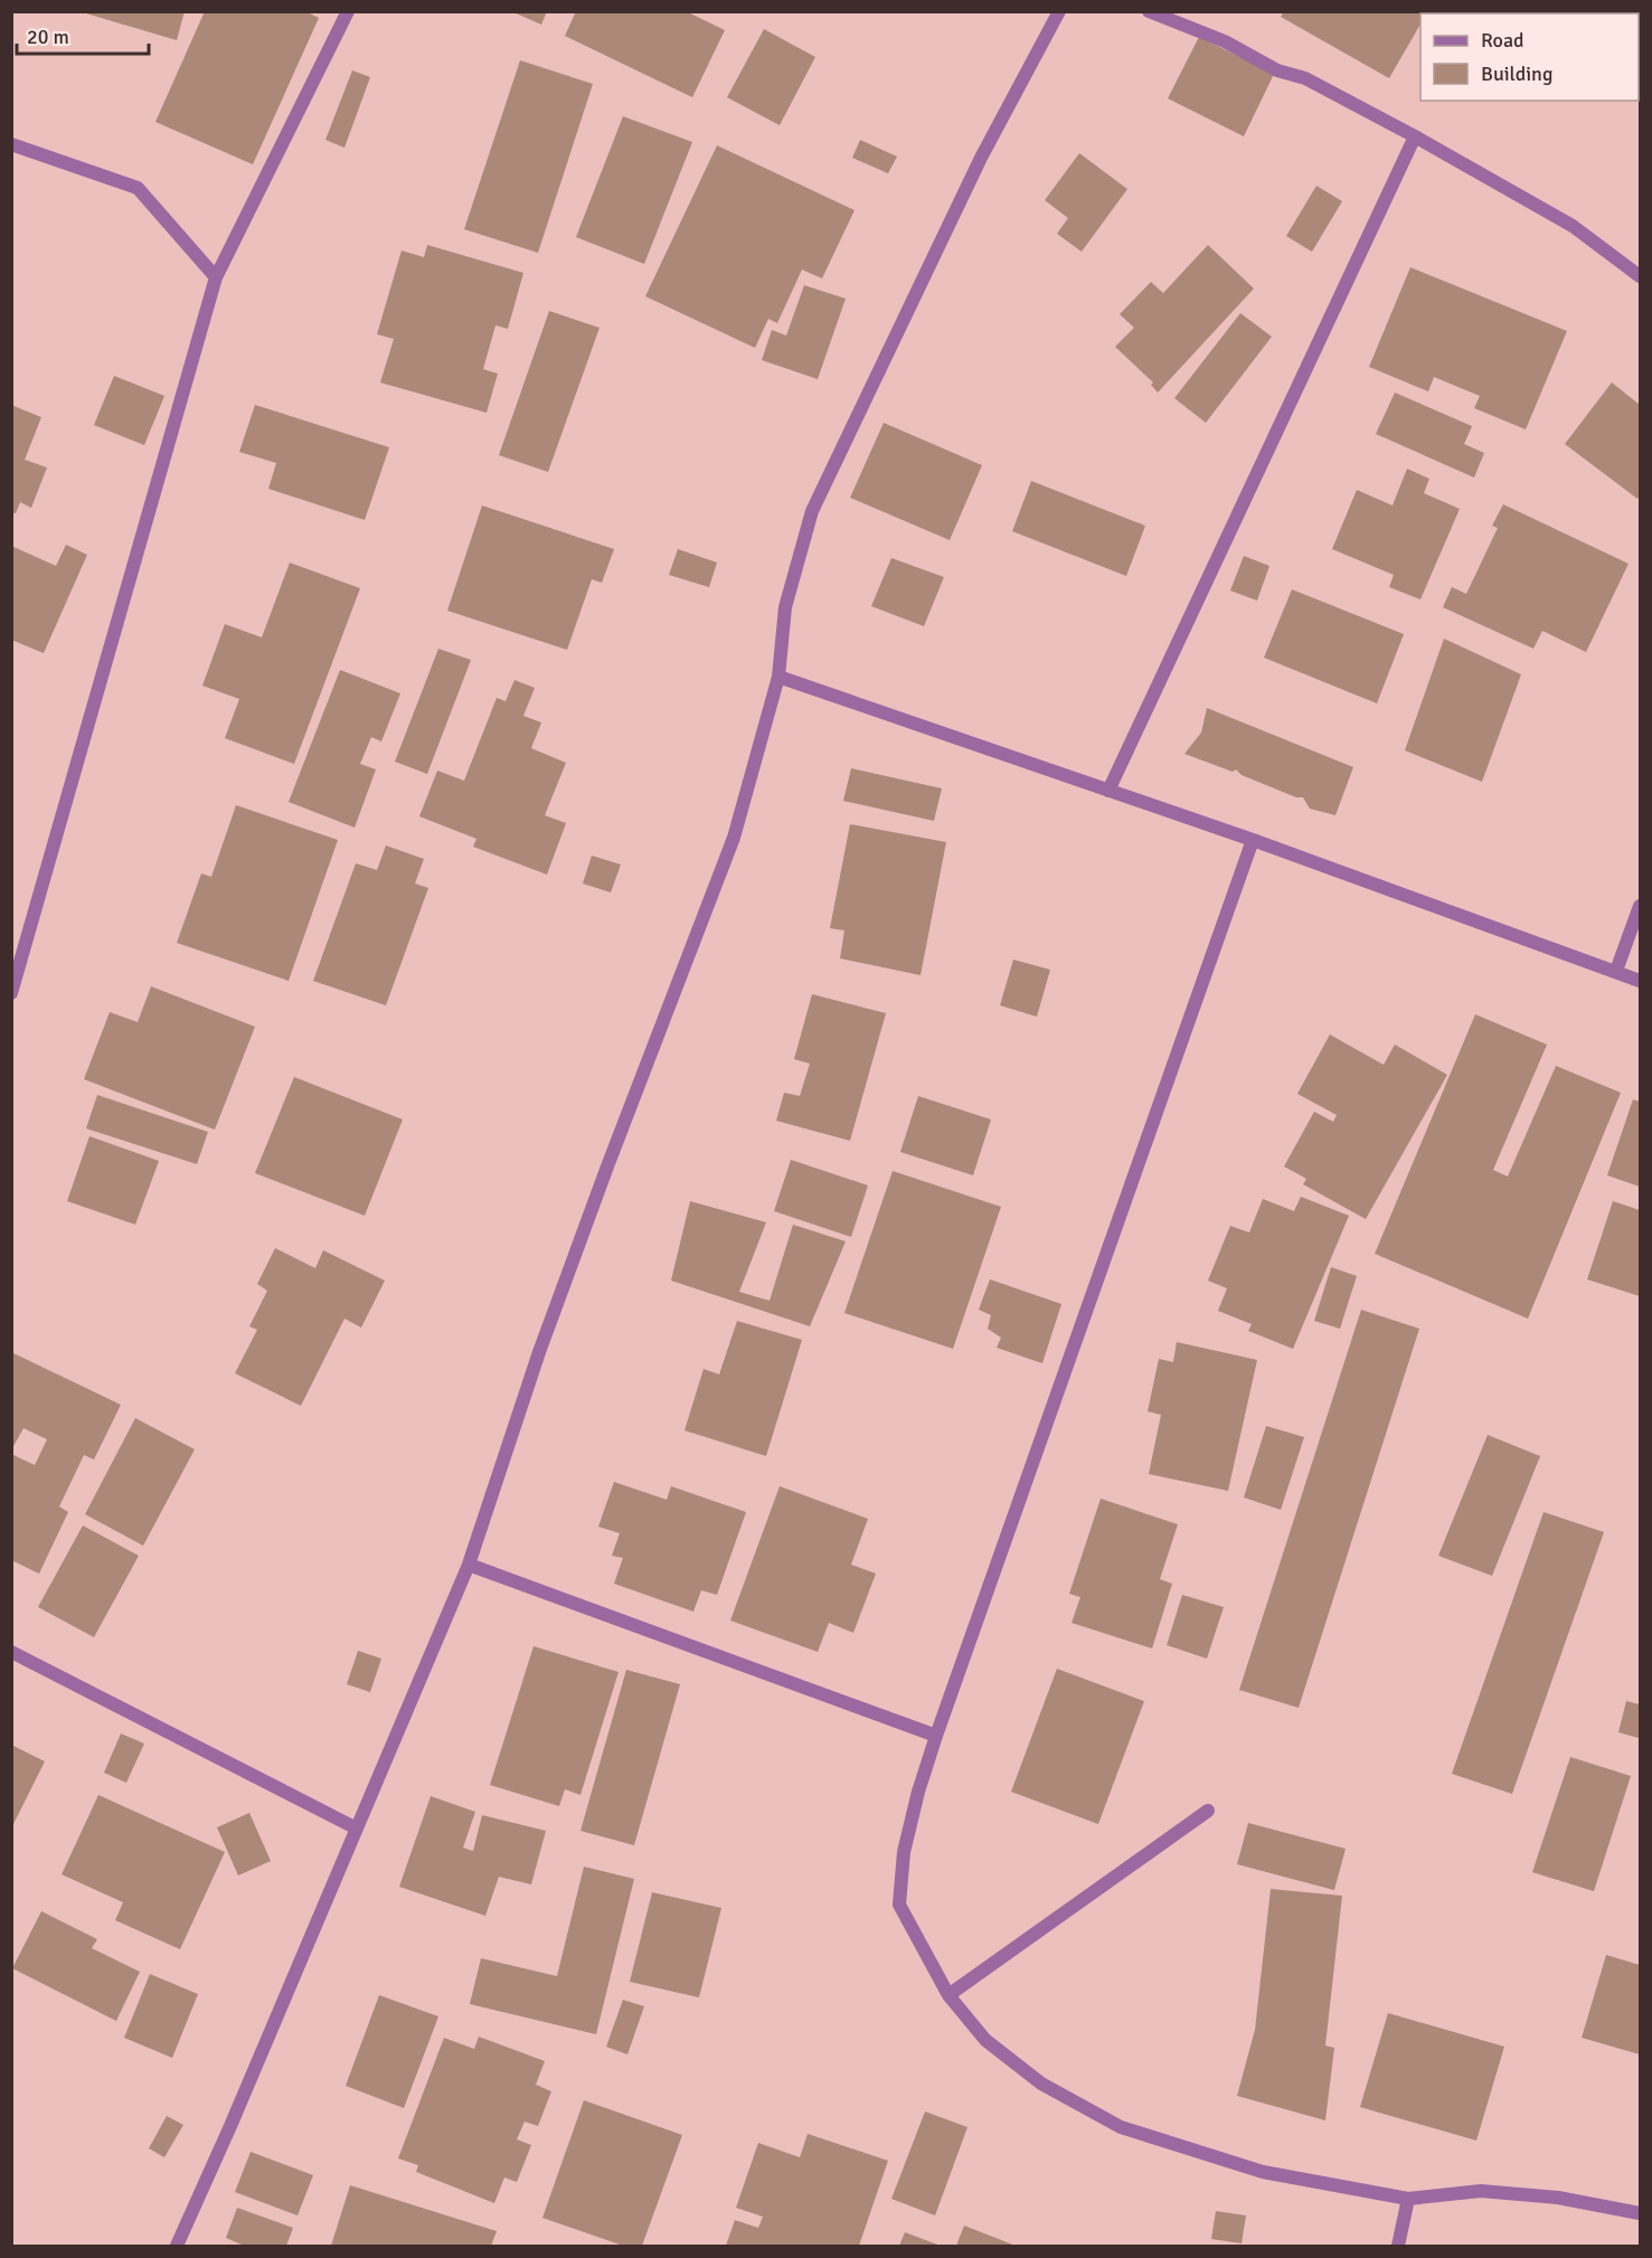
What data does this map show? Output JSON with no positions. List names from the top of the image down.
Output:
{
  "legend": ["Road", "Building"],
  "scale_bar": "20 m"
}
